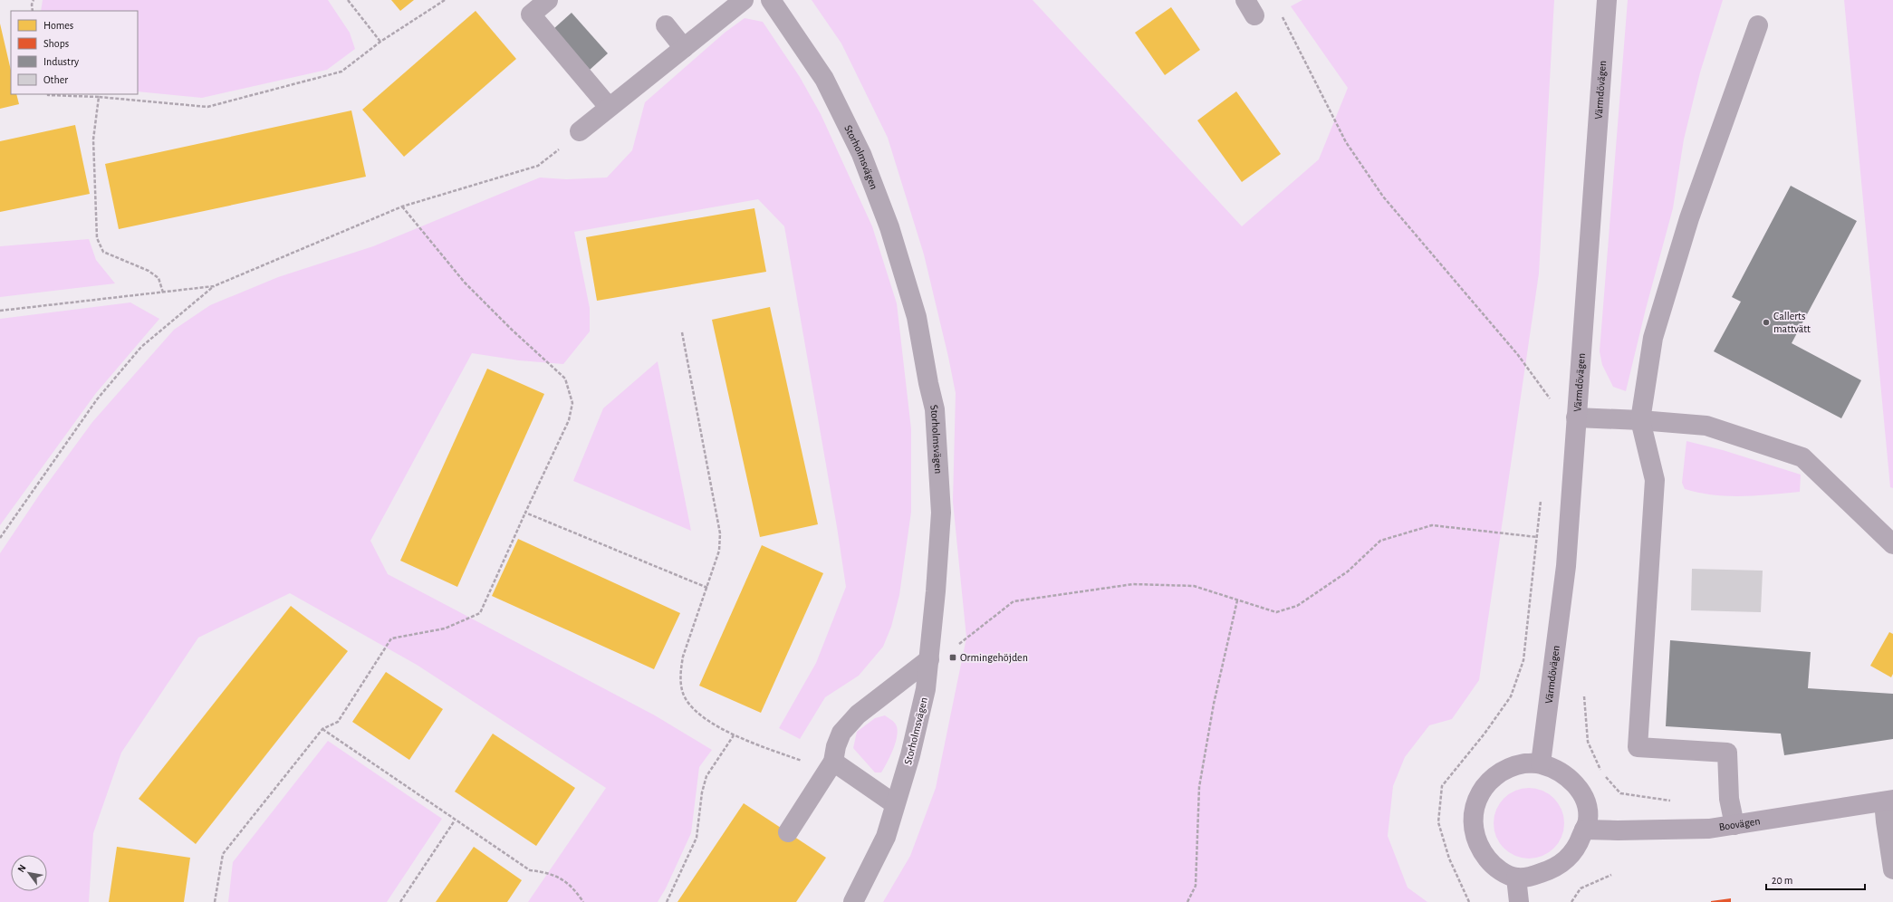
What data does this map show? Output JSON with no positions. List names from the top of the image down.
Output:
{
  "streets": {
    "main road": ["Värmdövägen", "Boovägen"],
    "street": ["Storholmsvägen"]
  },
  "crossings": [
    ["Värmdövägen", "Boovägen"]
  ],
  "places": {
    "other": ["Callerts mattvätt"],
    "transit": ["Ormingehöjden"]
  },
  "legend": [
    "Homes",
    "Shops",
    "Industry",
    "Other"
  ],
  "scale_bar": "20 m",
  "north": "top left"
}
